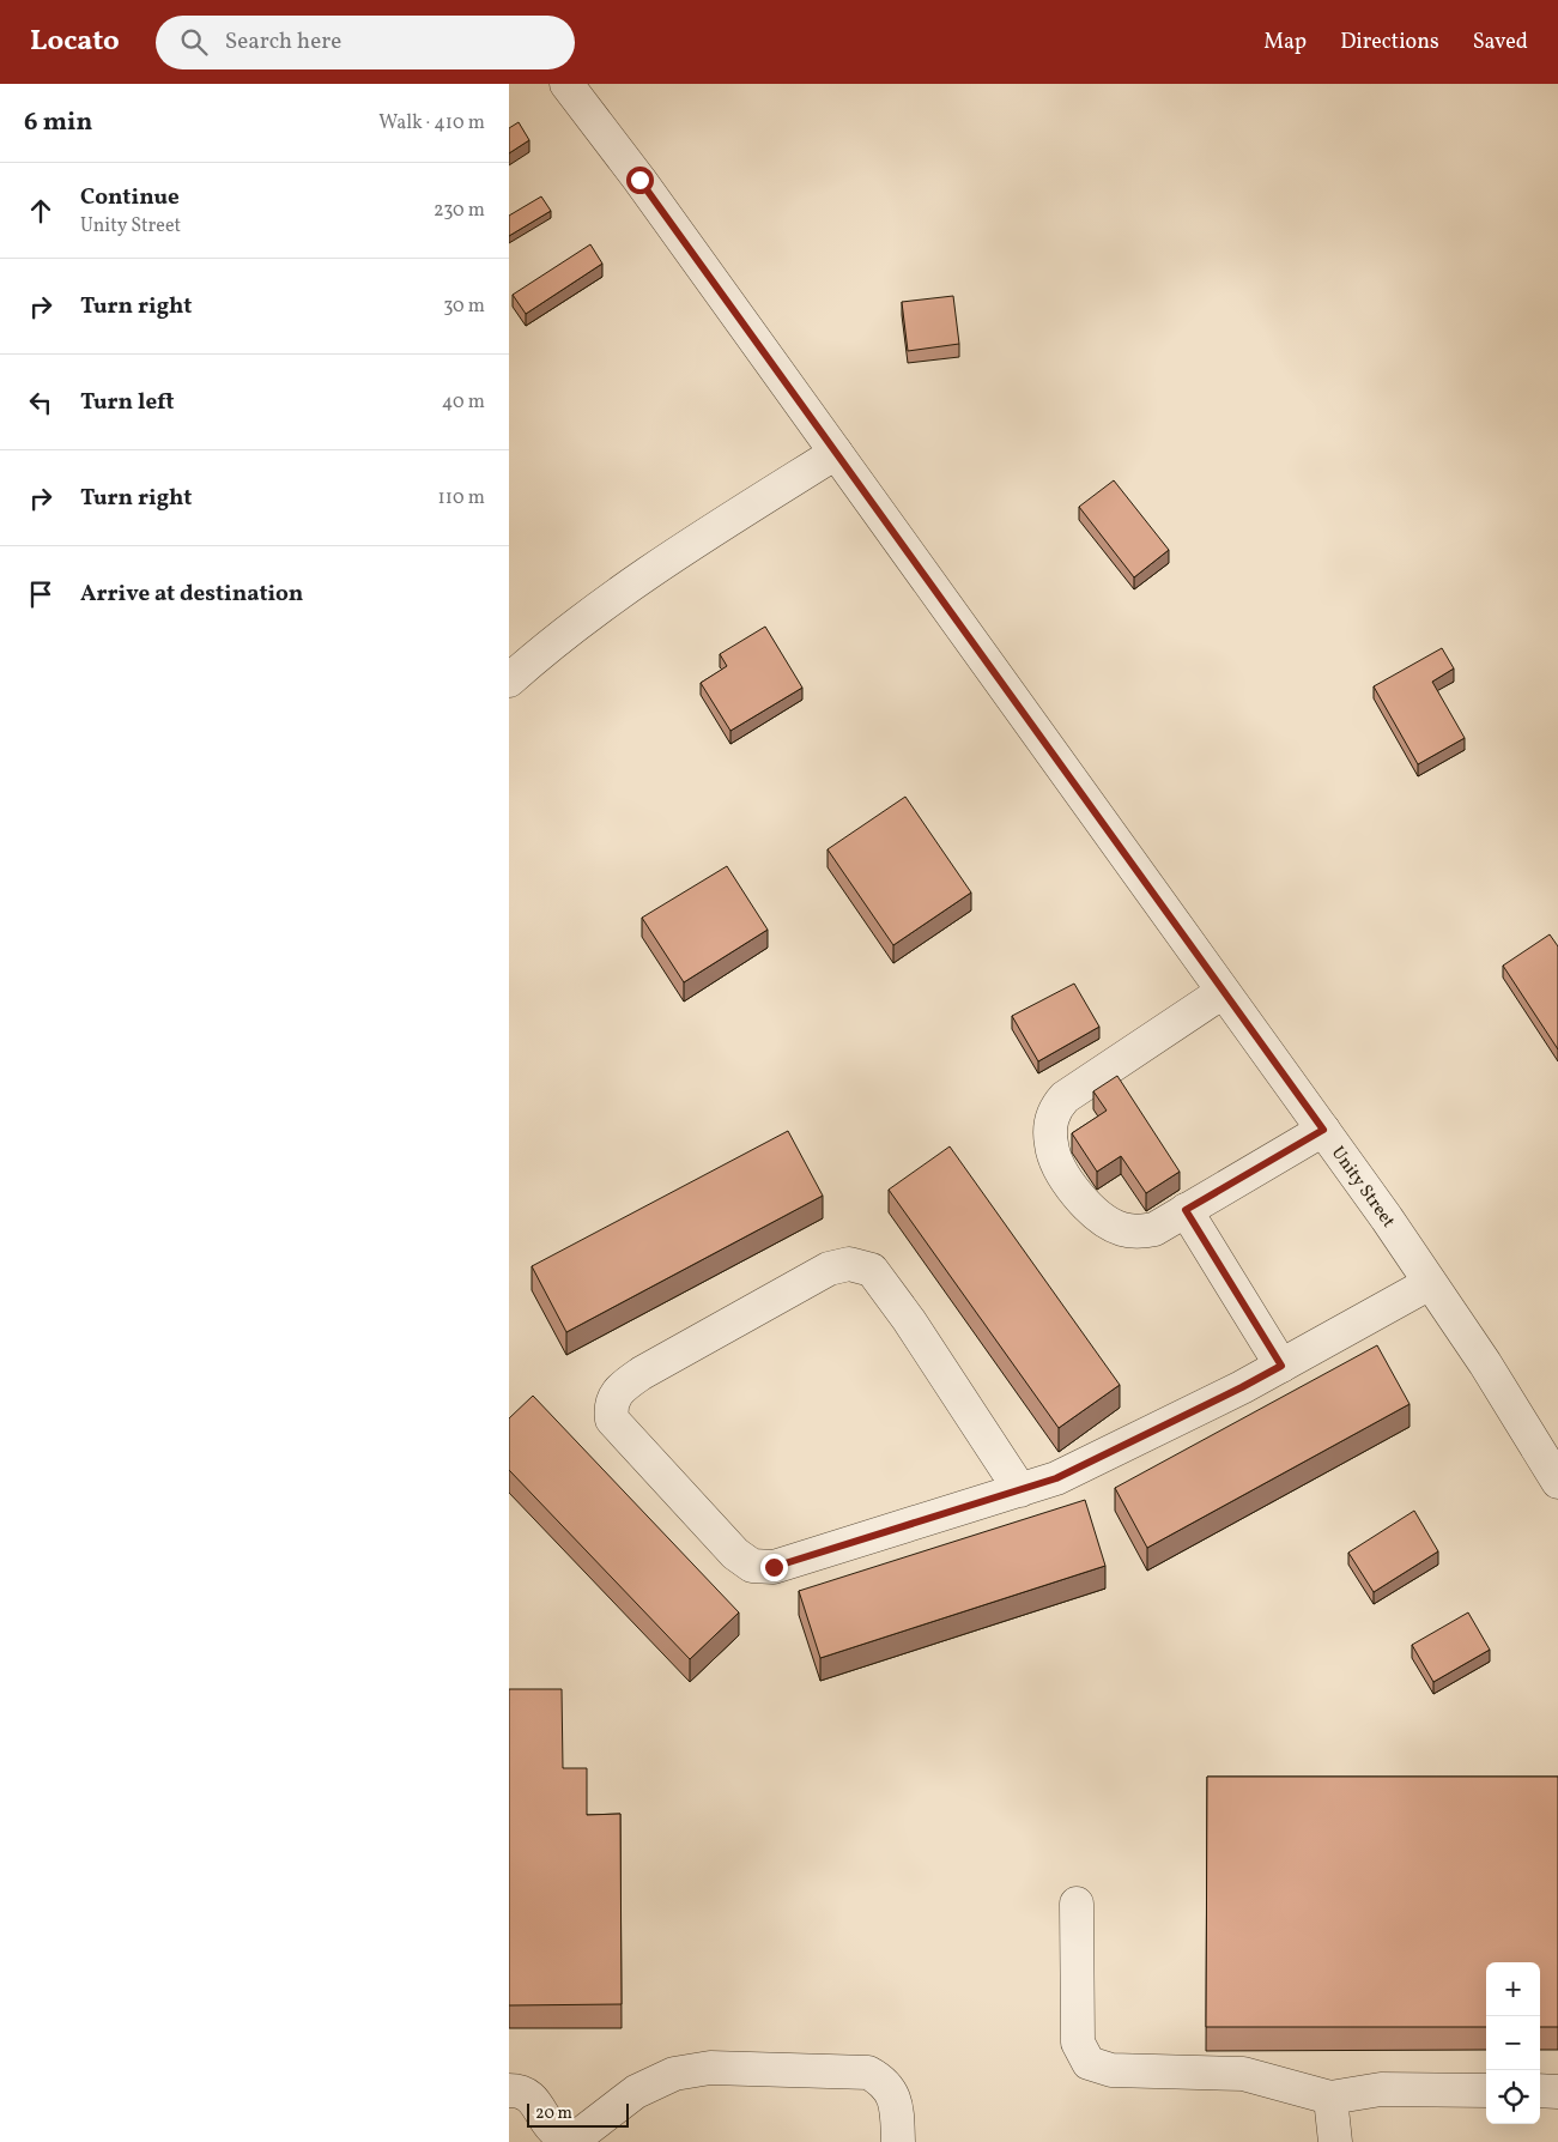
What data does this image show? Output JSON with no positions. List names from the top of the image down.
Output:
{
  "streets": {
    "street": ["Unity Street"]
  },
  "scale_bar": "20 m",
  "page": {
    "header": "Locato",
    "search": "Search here",
    "nav": ["Map", "Directions", "Saved"],
    "heading": ["6 min", "Walk · 410 m"],
    "list": [
      ["Continue", "Unity Street", "230 m"],
      ["Turn right", "30 m"],
      ["Turn left", "40 m"],
      ["Turn right", "110 m"],
      "Arrive at destination"
    ],
    "map_buttons": ["+", "−"],
    "scale": "20 m"
  }
}
